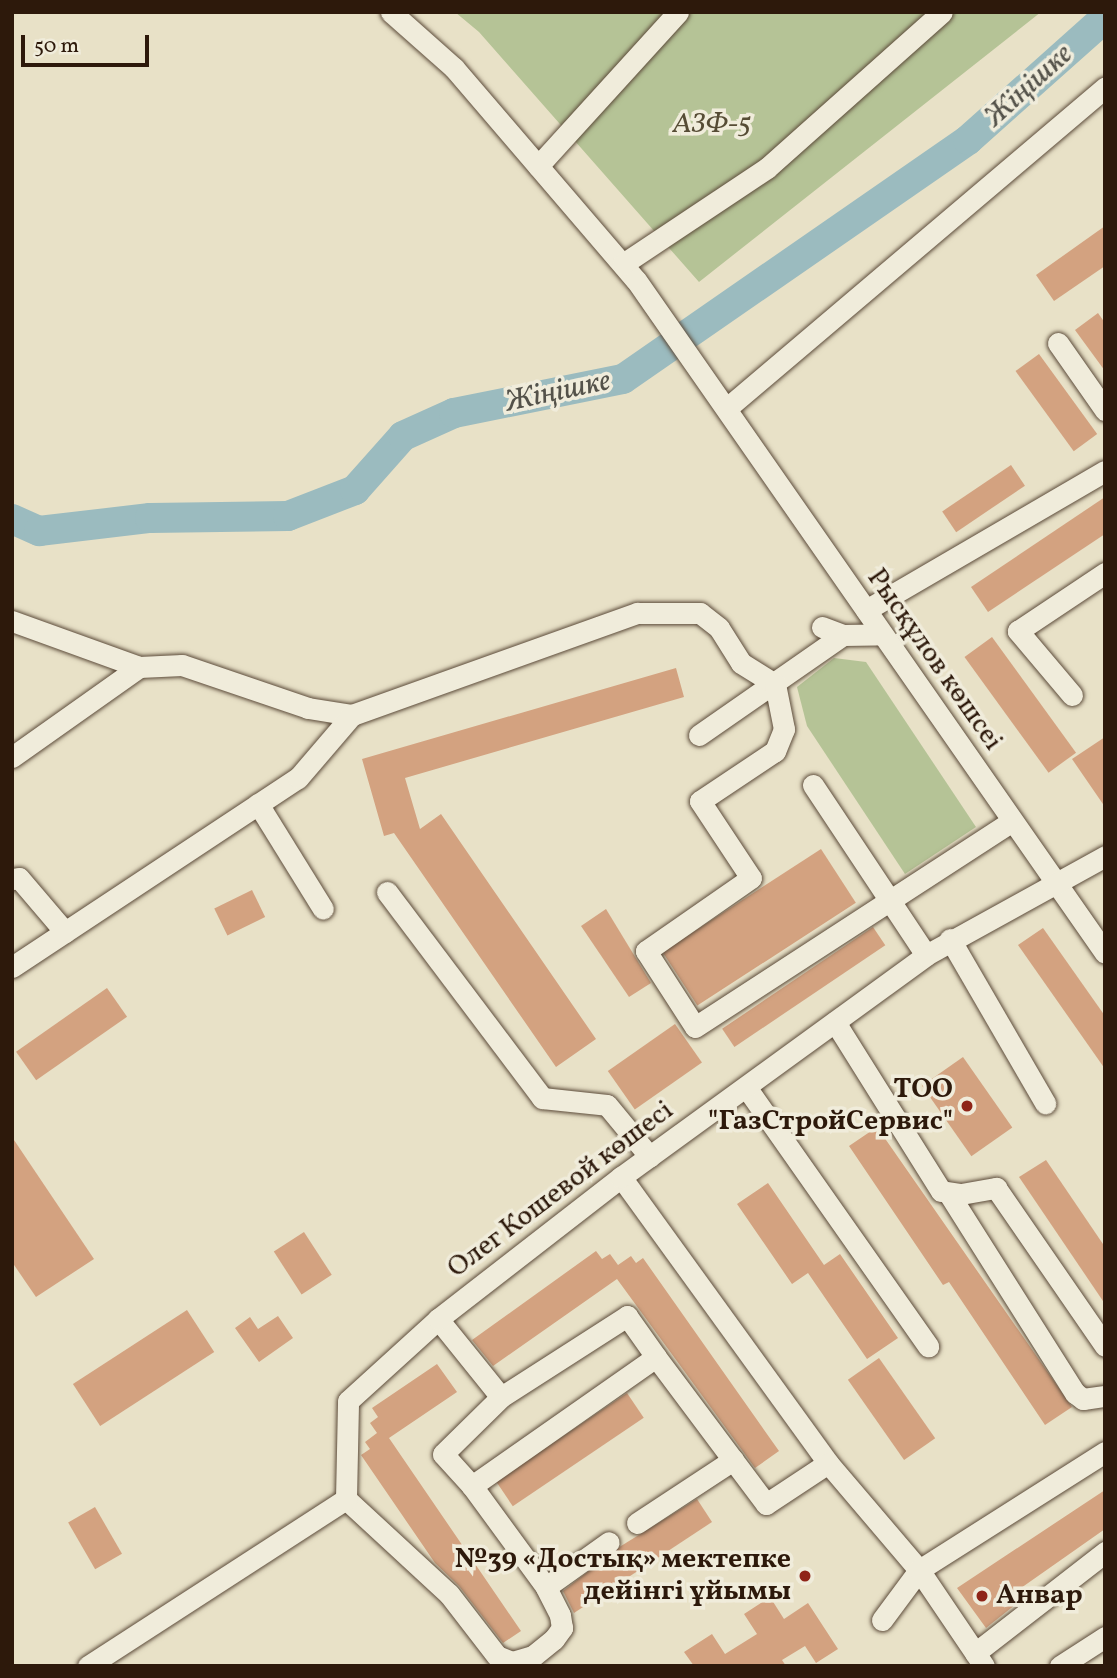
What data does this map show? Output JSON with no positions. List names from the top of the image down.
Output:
{
  "streets": {
    "street": ["Рысқұлов көшсеі", "Олег Кошевой көшесі"]
  },
  "crossings": [
    ["Рысқұлов көшсеі", "Олег Кошевой көшесі"]
  ],
  "water": ["Жіңішке"],
  "parks": ["АЗФ-5"],
  "places": ["ТОО \"ГазСтройСервис\"", "№39 «Достық» мектепке дейінгі ұйымы", "Анвар"],
  "scale_bar": "50 m"
}
